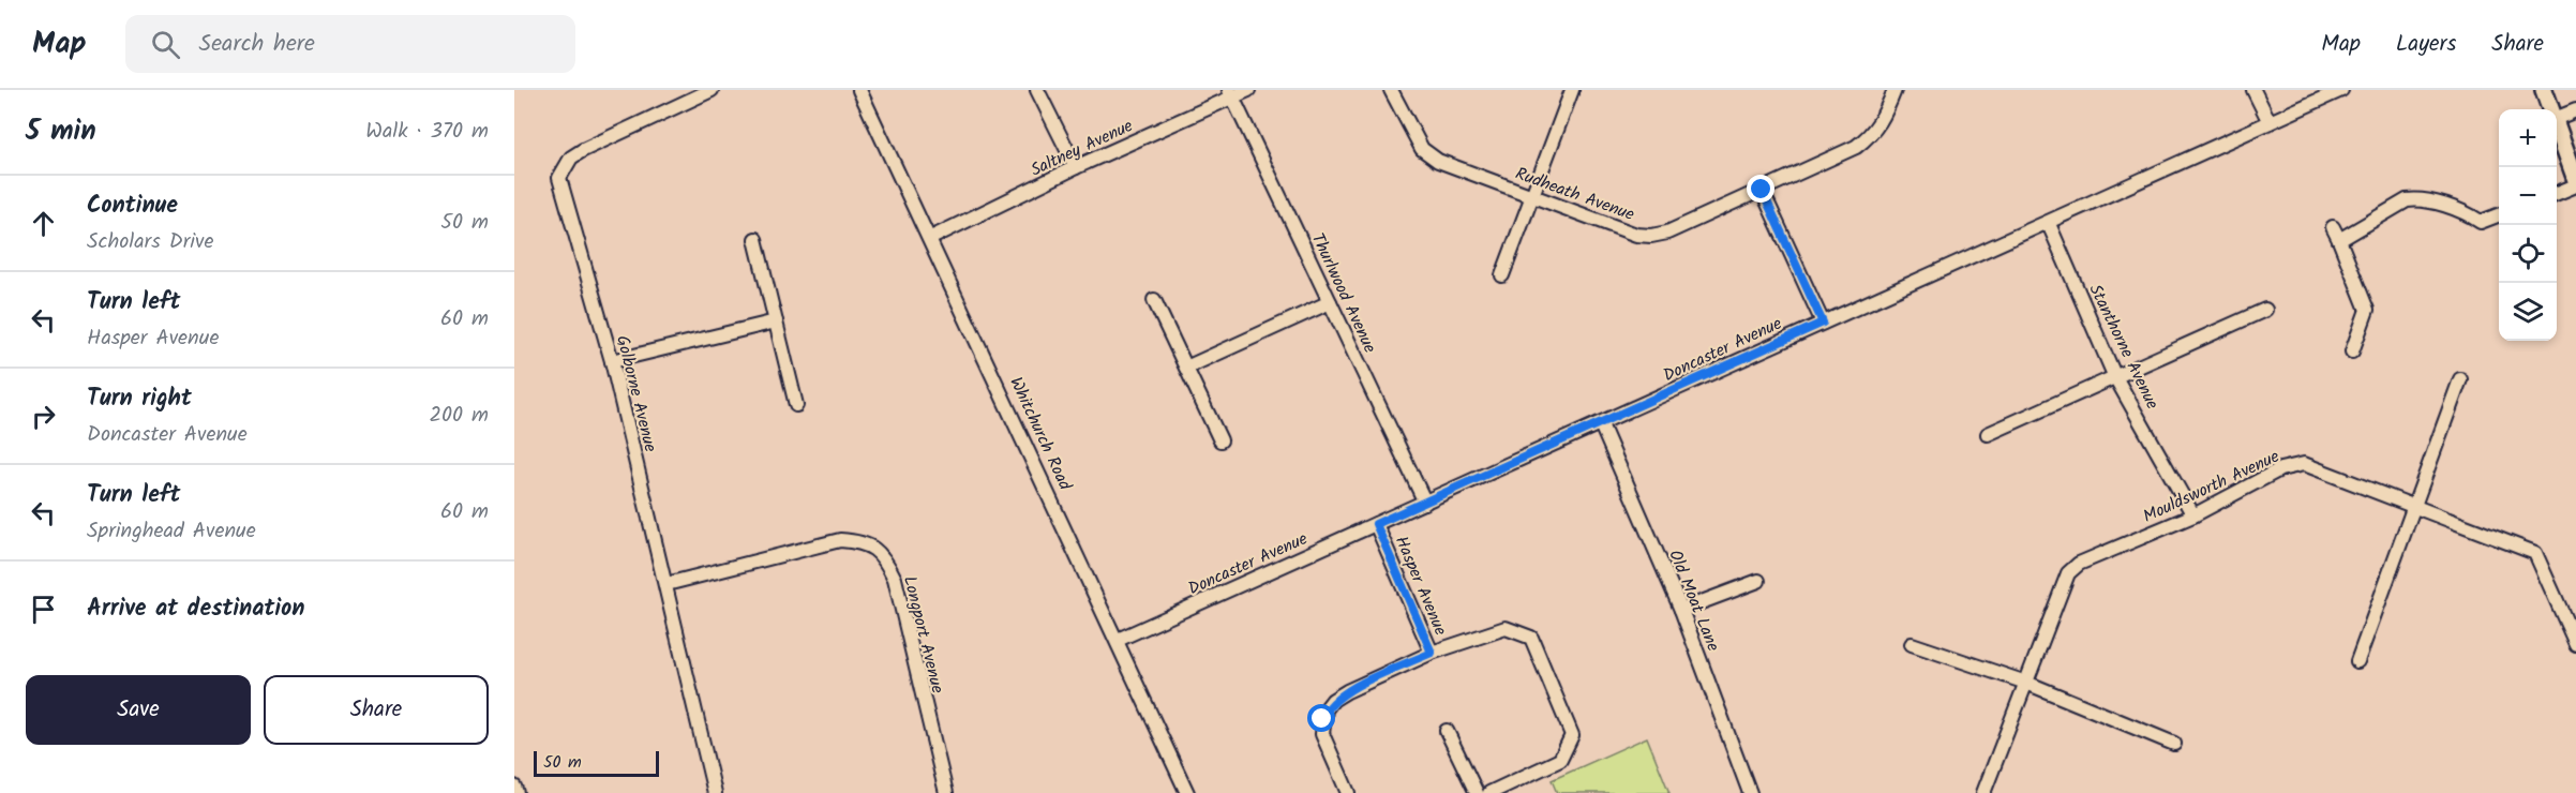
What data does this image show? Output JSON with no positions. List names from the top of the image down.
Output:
{
  "streets": {
    "street": [
      "Saltney Avenue",
      "Rudheath Avenue",
      "Thurlwood Avenue",
      "Stanthorne Avenue",
      "Doncaster Avenue",
      "Golborne Avenue",
      "Whitchurch Road",
      "Mouldsworth Avenue",
      "Hasper Avenue",
      "Old Moat Lane",
      "Longport Avenue"
    ]
  },
  "crossings": [
    ["Saltney Avenue", "Thurlwood Avenue"],
    ["Saltney Avenue", "Whitchurch Road"],
    ["Thurlwood Avenue", "Doncaster Avenue"],
    ["Stanthorne Avenue", "Doncaster Avenue"],
    ["Stanthorne Avenue", "Mouldsworth Avenue"],
    ["Doncaster Avenue", "Whitchurch Road"],
    ["Doncaster Avenue", "Hasper Avenue"],
    ["Doncaster Avenue", "Old Moat Lane"],
    ["Golborne Avenue", "Longport Avenue"]
  ],
  "scale_bar": "50 m",
  "page": {
    "header": "Map",
    "search": "Search here",
    "nav": ["Map", "Layers", "Share"],
    "heading": ["5 min", "Walk · 370 m"],
    "map_buttons": ["+", "−"],
    "list": [
      ["Continue", "Scholars Drive", "50 m"],
      ["Turn left", "Hasper Avenue", "60 m"],
      ["Turn right", "Doncaster Avenue", "200 m"],
      ["Turn left", "Springhead Avenue", "60 m"],
      "Arrive at destination"
    ],
    "buttons": ["Save", "Share"],
    "scale": "50 m"
  }
}
